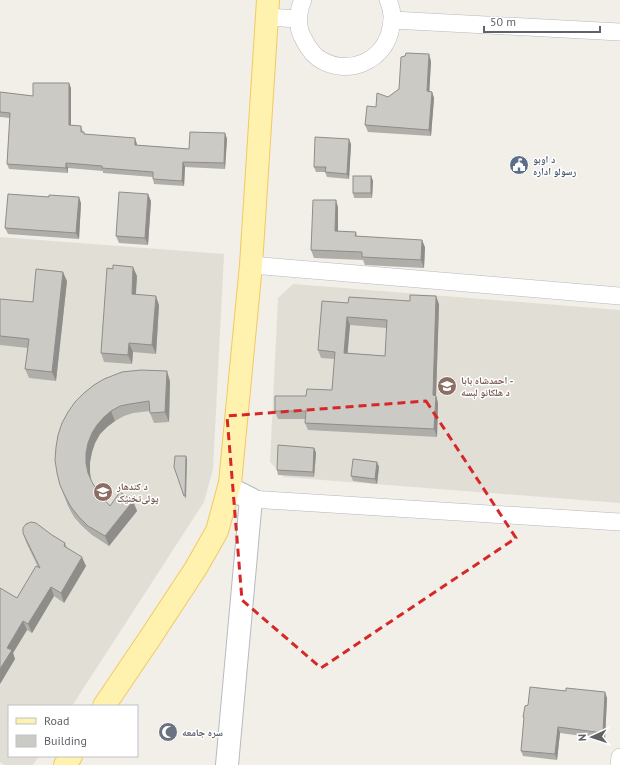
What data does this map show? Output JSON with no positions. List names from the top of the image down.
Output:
{
  "places": {
    "public building": ["د اوبو رسولو اداره"],
    "school or university": ["احمدشاه بابا - د هلکانو لېسه", "د کندهار پولی‌تخنیک"],
    "mosque": ["سره جامعه"]
  },
  "legend": ["Road", "Building"],
  "scale_bar": "50 m",
  "north": "left"
}
